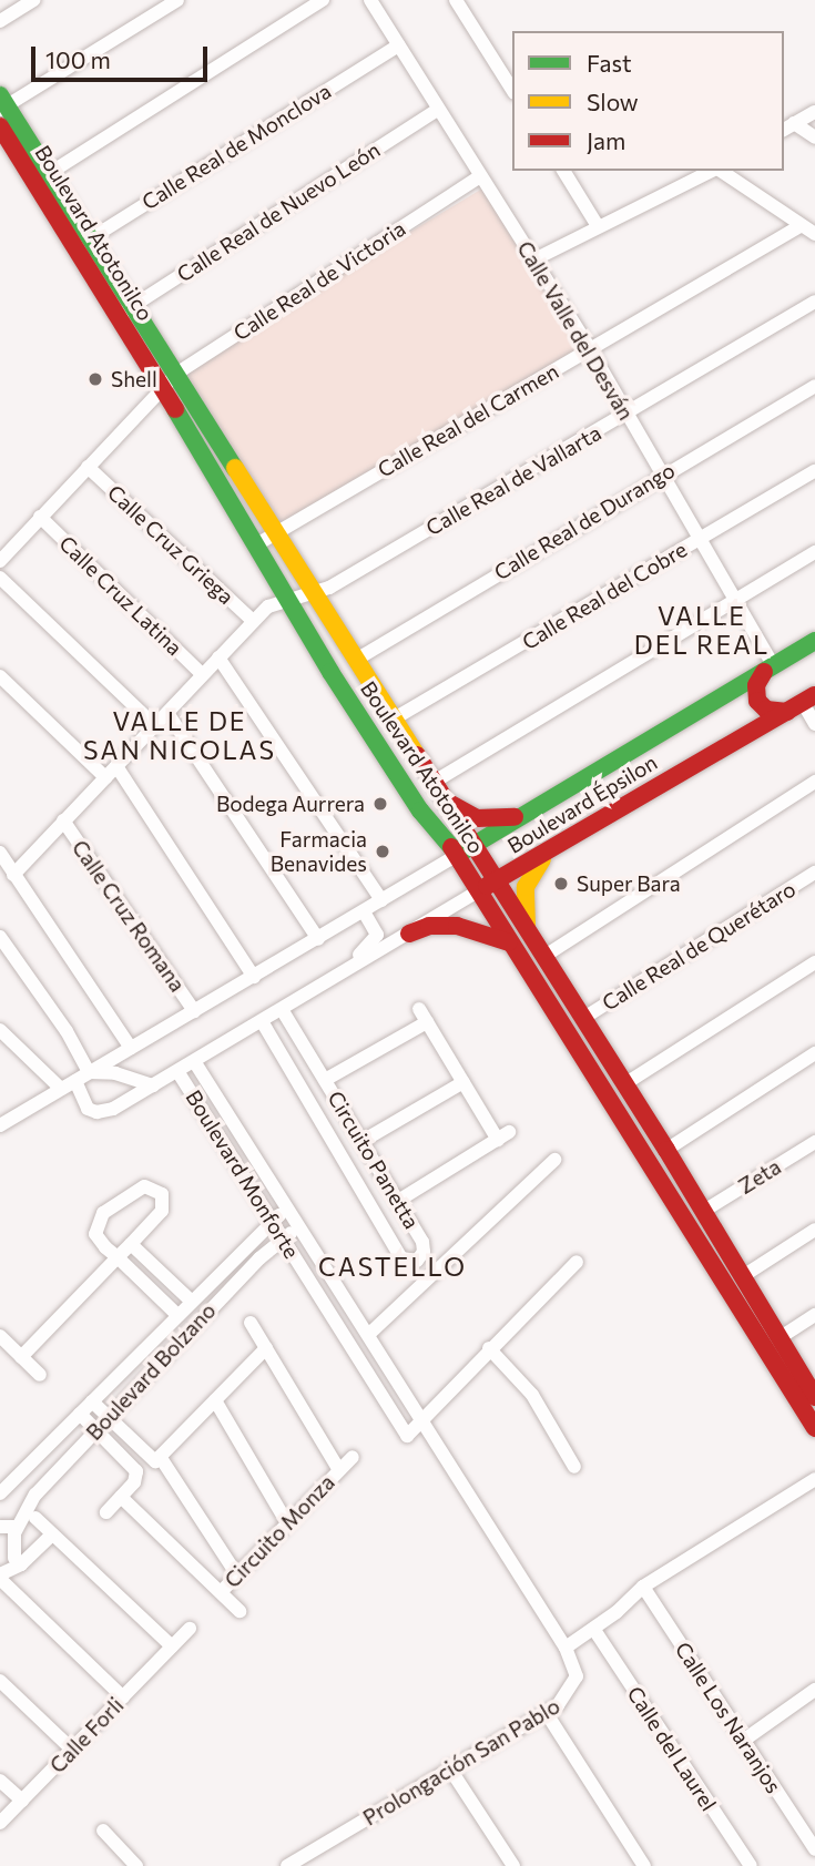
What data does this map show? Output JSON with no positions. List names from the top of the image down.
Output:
{
  "streets": {
    "street": [
      "Calle Real de Monclova",
      "Calle Real de Nuevo León",
      "Boulevard Atotonilco",
      "Calle Real de Victoria",
      "Calle Valle del Desván",
      "Calle Real del Carmen",
      "Calle Real de Vallarta",
      "Calle Real de Durango",
      "Calle Cruz Griega",
      "Calle Cruz Latina",
      "Calle Real del Cobre",
      "Boulevard Épsilon",
      "Calle Cruz Romana",
      "Calle Real de Querétaro",
      "Circuito Panetta",
      "Boulevard Monforte",
      "Zeta",
      "Boulevard Bolzano",
      "Circuito Monza",
      "Calle Los Naranjos",
      "Calle Forli",
      "Calle del Laurel",
      "Prolongación San Pablo"
    ]
  },
  "crossings": [
    ["Calle Real de Monclova", "Boulevard Atotonilco"],
    ["Calle Real de Monclova", "Calle Valle del Desván"],
    ["Calle Real de Nuevo León", "Boulevard Atotonilco"],
    ["Calle Real de Nuevo León", "Calle Valle del Desván"],
    ["Boulevard Atotonilco", "Calle Real de Victoria"],
    ["Boulevard Atotonilco", "Calle Real del Carmen"],
    ["Boulevard Atotonilco", "Calle Real de Vallarta"],
    ["Boulevard Atotonilco", "Calle Real de Durango"],
    ["Boulevard Atotonilco", "Calle Real del Cobre"],
    ["Boulevard Atotonilco", "Boulevard Épsilon"],
    ["Boulevard Atotonilco", "Calle Real de Querétaro"],
    ["Boulevard Atotonilco", "Zeta"],
    ["Calle Real de Victoria", "Calle Valle del Desván"],
    ["Calle Real de Victoria", "Calle Cruz Griega"],
    ["Calle Real de Victoria", "Calle Cruz Latina"],
    ["Calle Valle del Desván", "Calle Real del Carmen"],
    ["Calle Valle del Desván", "Calle Real de Vallarta"],
    ["Calle Valle del Desván", "Calle Real de Durango"],
    ["Calle Valle del Desván", "Calle Real del Cobre"],
    ["Calle Valle del Desván", "Boulevard Épsilon"],
    ["Boulevard Épsilon", "Calle Cruz Romana"],
    ["Boulevard Épsilon", "Circuito Panetta"],
    ["Boulevard Épsilon", "Boulevard Monforte"],
    ["Boulevard Monforte", "Boulevard Bolzano"],
    ["Boulevard Monforte", "Prolongación San Pablo"]
  ],
  "districts": ["VALLE DEL REAL", "VALLE DE SAN NICOLAS", "CASTELLO"],
  "places": [
    "Shell",
    "Bodega Aurrera",
    "Farmacia Benavides",
    "Super Bara"
  ],
  "legend": ["Fast", "Slow", "Jam"],
  "scale_bar": "100 m"
}
